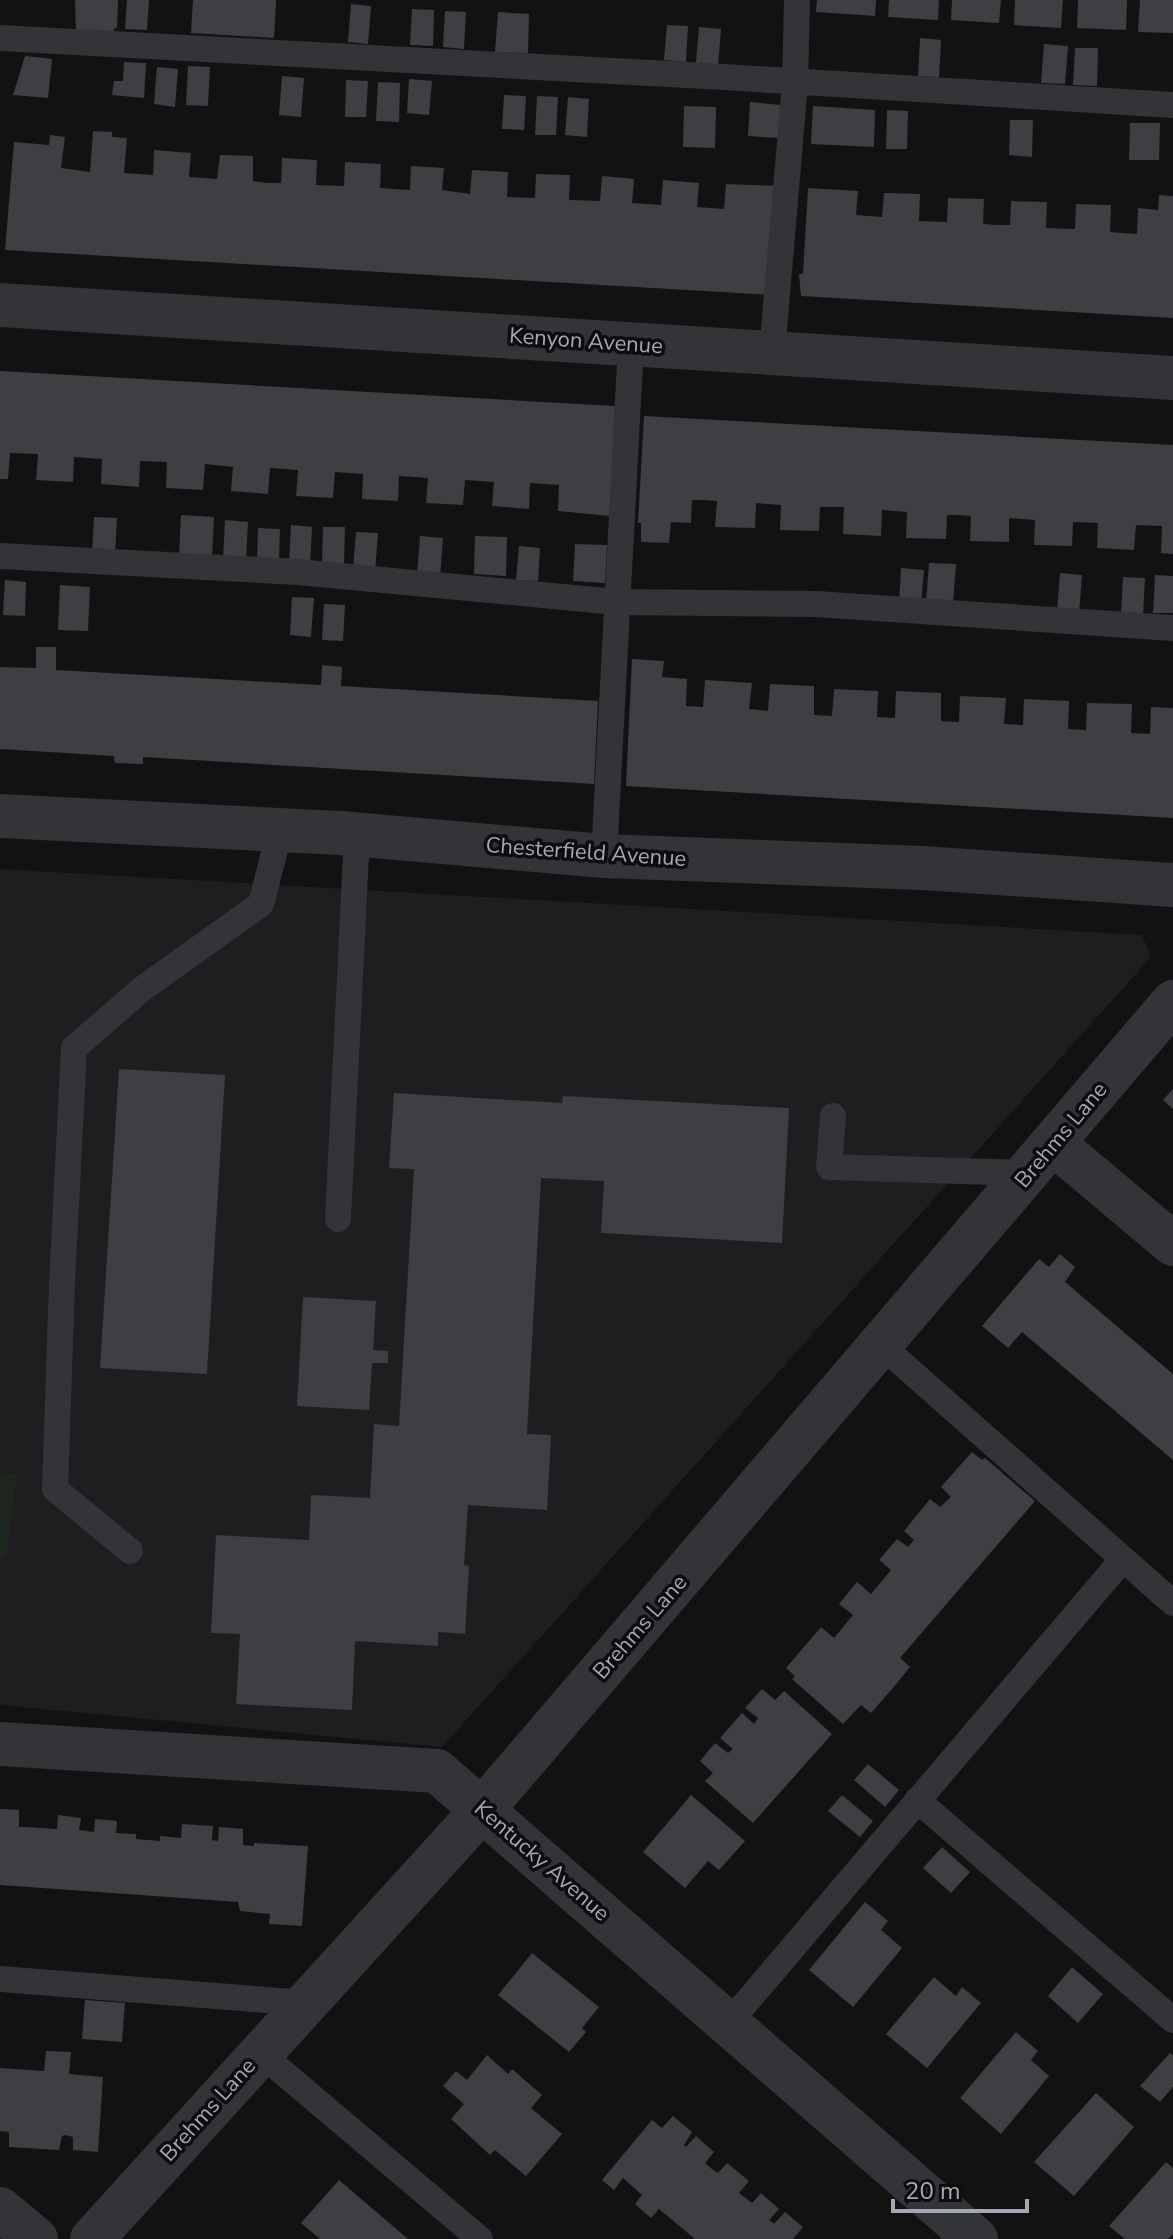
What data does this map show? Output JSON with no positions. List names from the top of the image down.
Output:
{
  "streets": {
    "street": [
      "Kenyon Avenue",
      "Chesterfield Avenue",
      "Brehms Lane",
      "Kentucky Avenue"
    ]
  },
  "crossings": [
    ["Brehms Lane", "Kentucky Avenue"]
  ],
  "scale_bar": "20 m"
}
